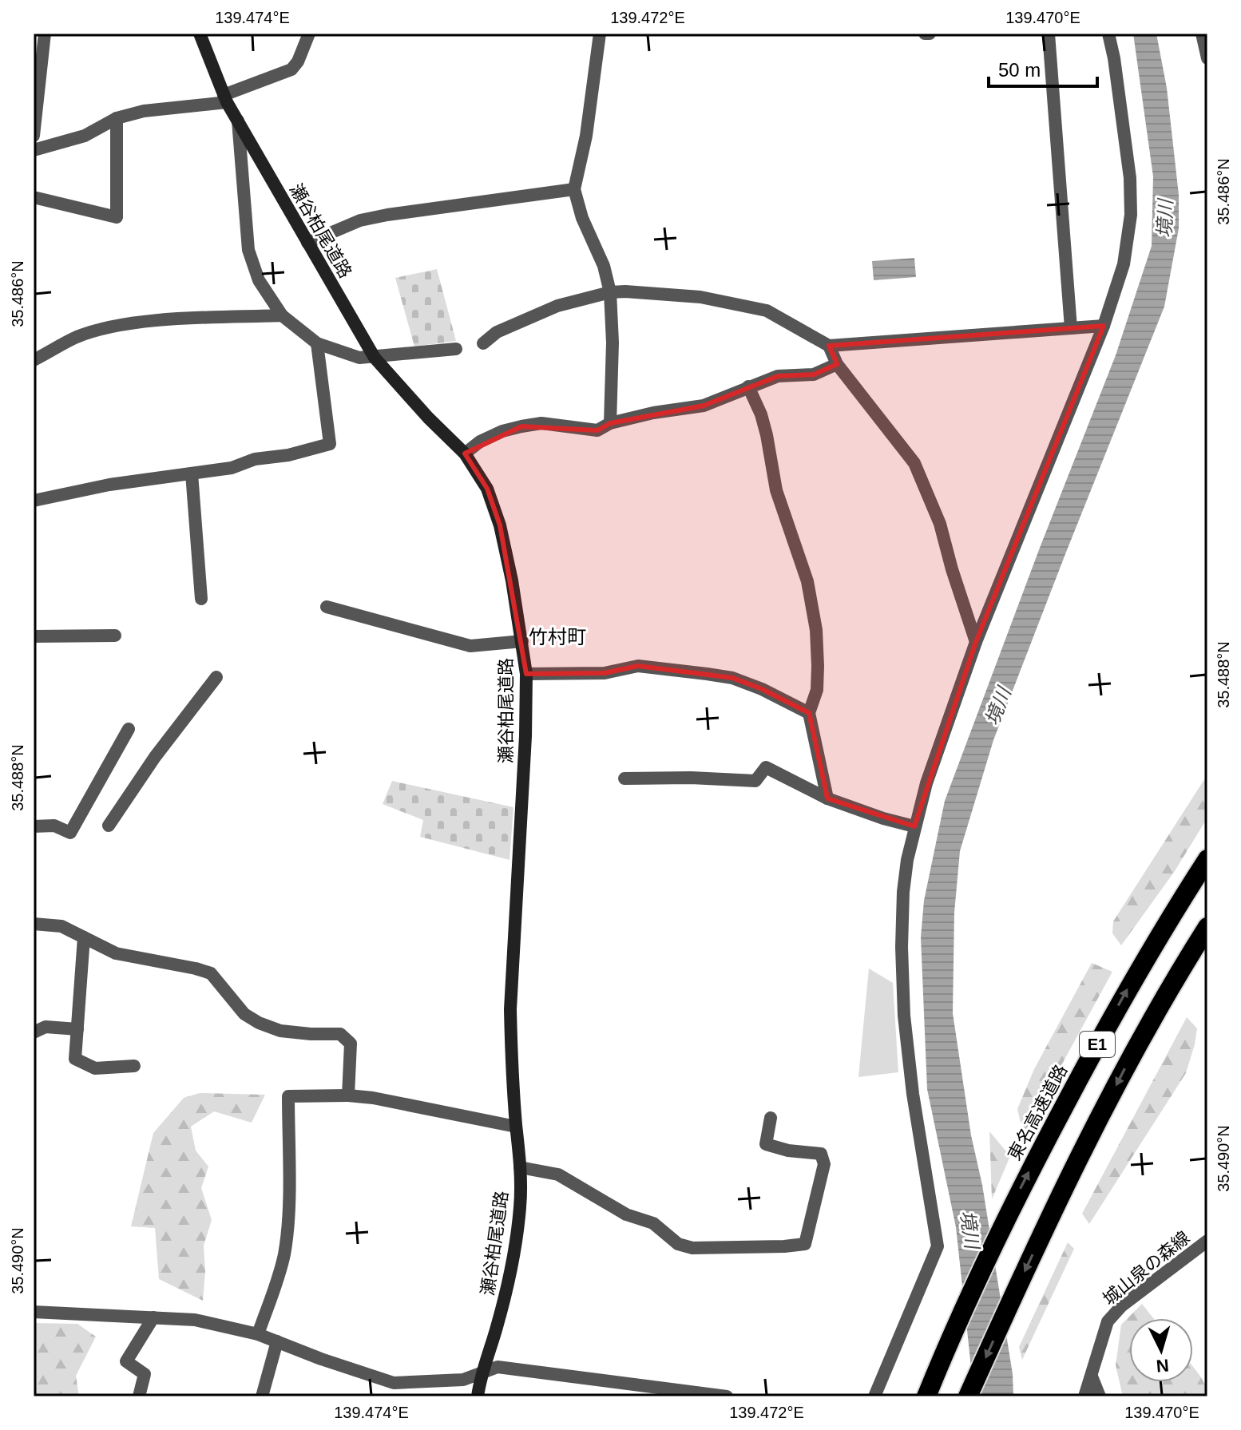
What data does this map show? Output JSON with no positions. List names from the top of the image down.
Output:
{
  "streets": {
    "highway": ["E1", "東名高速道路"],
    "main road": ["瀬谷柏尾道路"],
    "street": ["城山泉の森線"]
  },
  "districts": ["竹村町"],
  "water": ["境川"],
  "scale_bar": "50 m",
  "north": "bottom",
  "coordinates": [
    "139.474°E",
    "139.472°E",
    "139.470°E",
    "35.486°N",
    "35.488°N",
    "35.490°N"
  ]
}
